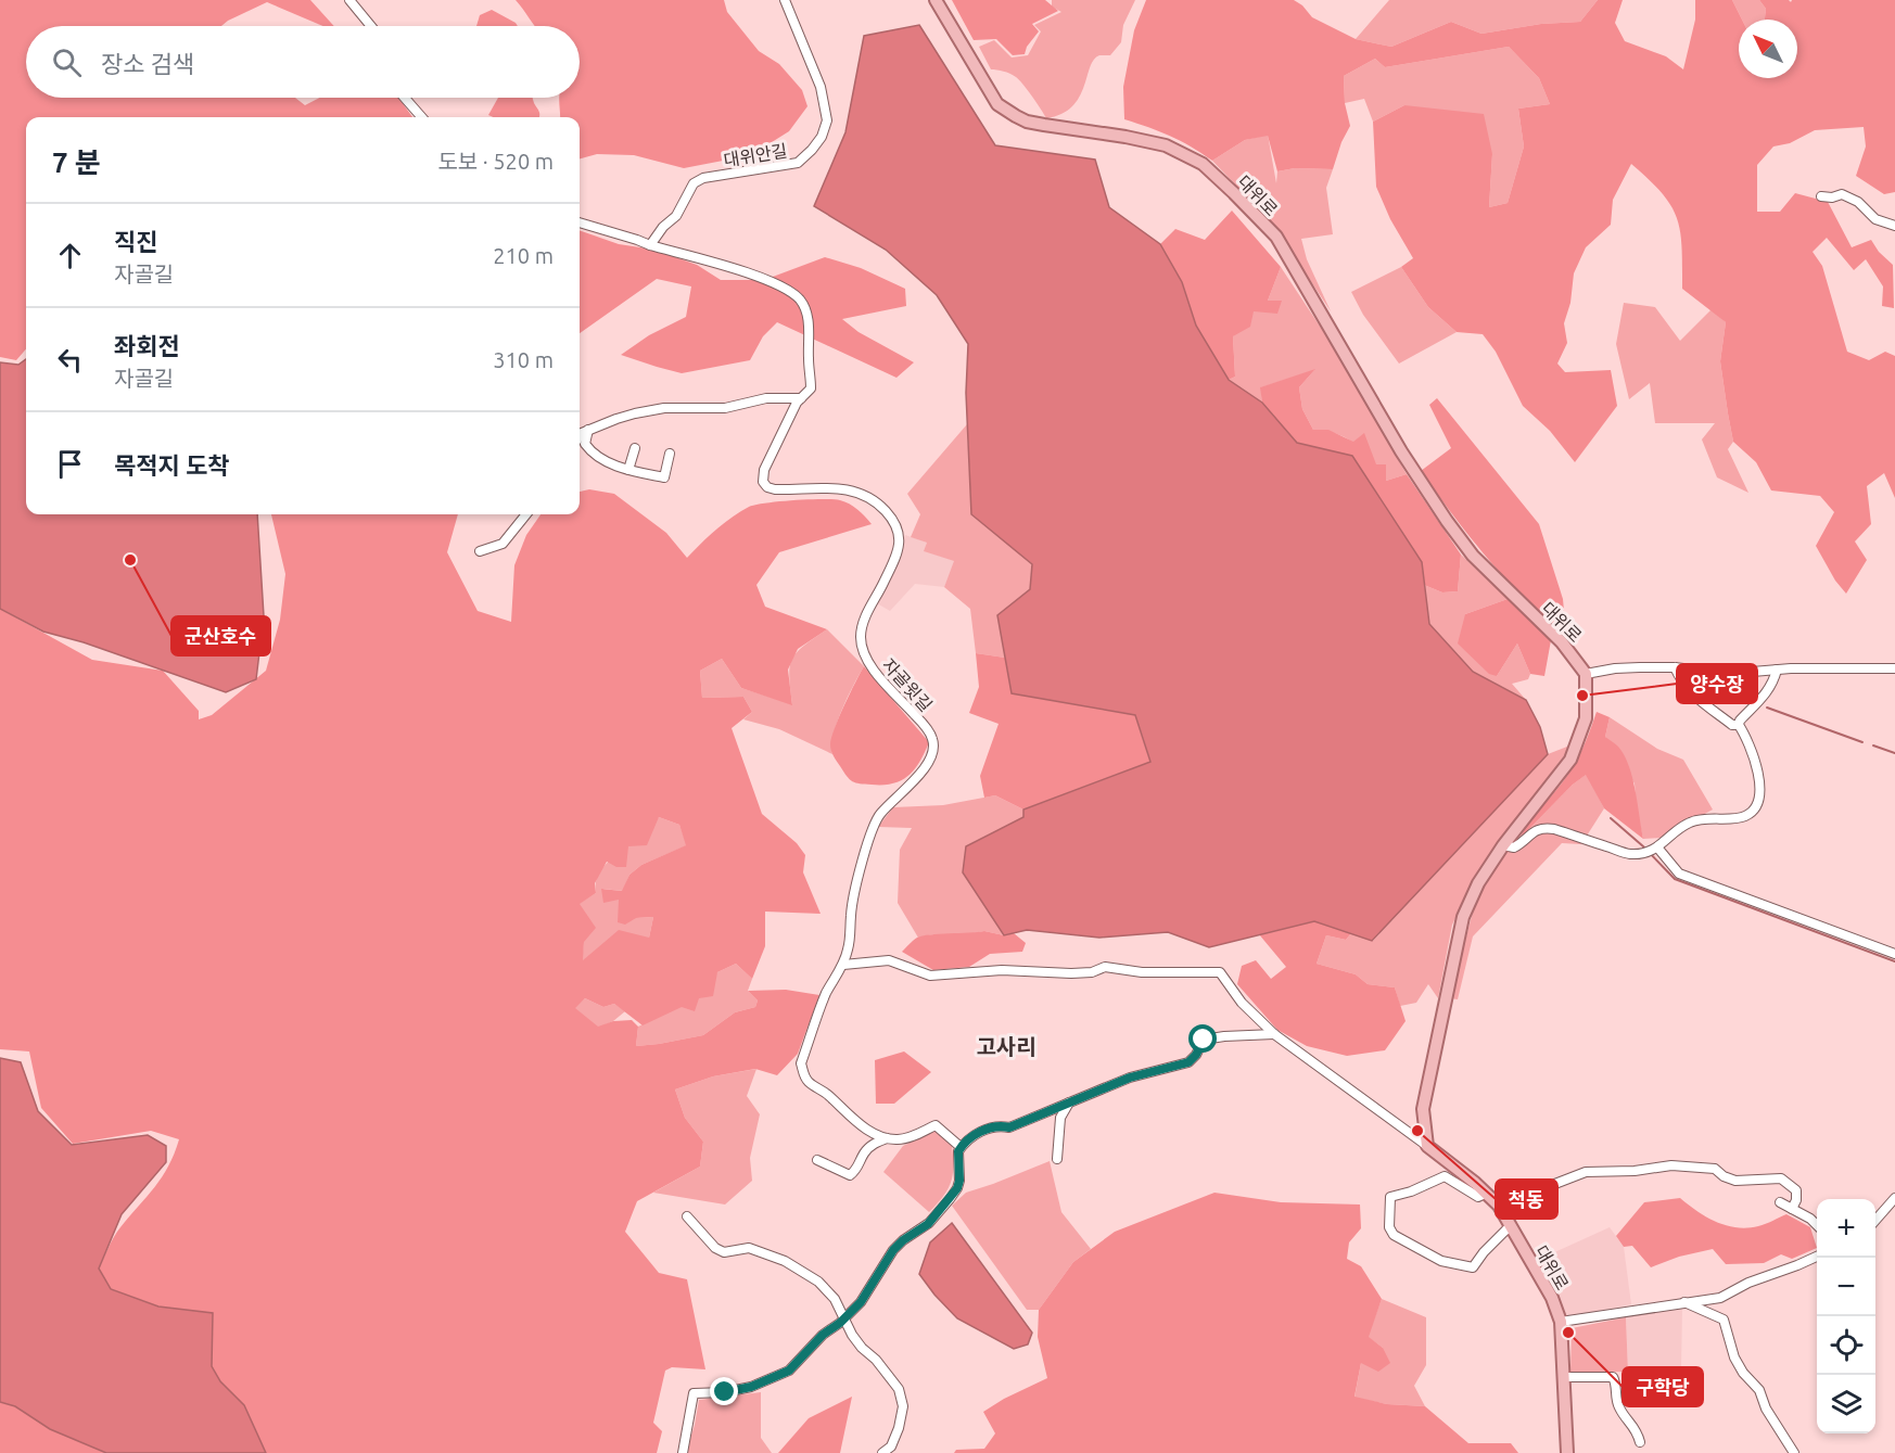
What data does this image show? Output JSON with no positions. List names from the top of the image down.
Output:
{
  "streets": {
    "main road": ["대위로"],
    "street": ["대위안길", "자골윗길"]
  },
  "crossings": [
    ["대위안길", "자골윗길"]
  ],
  "districts": ["고사리"],
  "places": [
    "군산호수",
    "양수장",
    "척동",
    "구학당"
  ],
  "north": "top left",
  "page": {
    "search": "장소 검색",
    "heading": ["7 분", "도보 · 520 m"],
    "list": [
      ["직진", "자골길", "210 m"],
      ["좌회전", "자골길", "310 m"],
      "목적지 도착"
    ],
    "map_buttons": ["+", "−"]
  }
}
